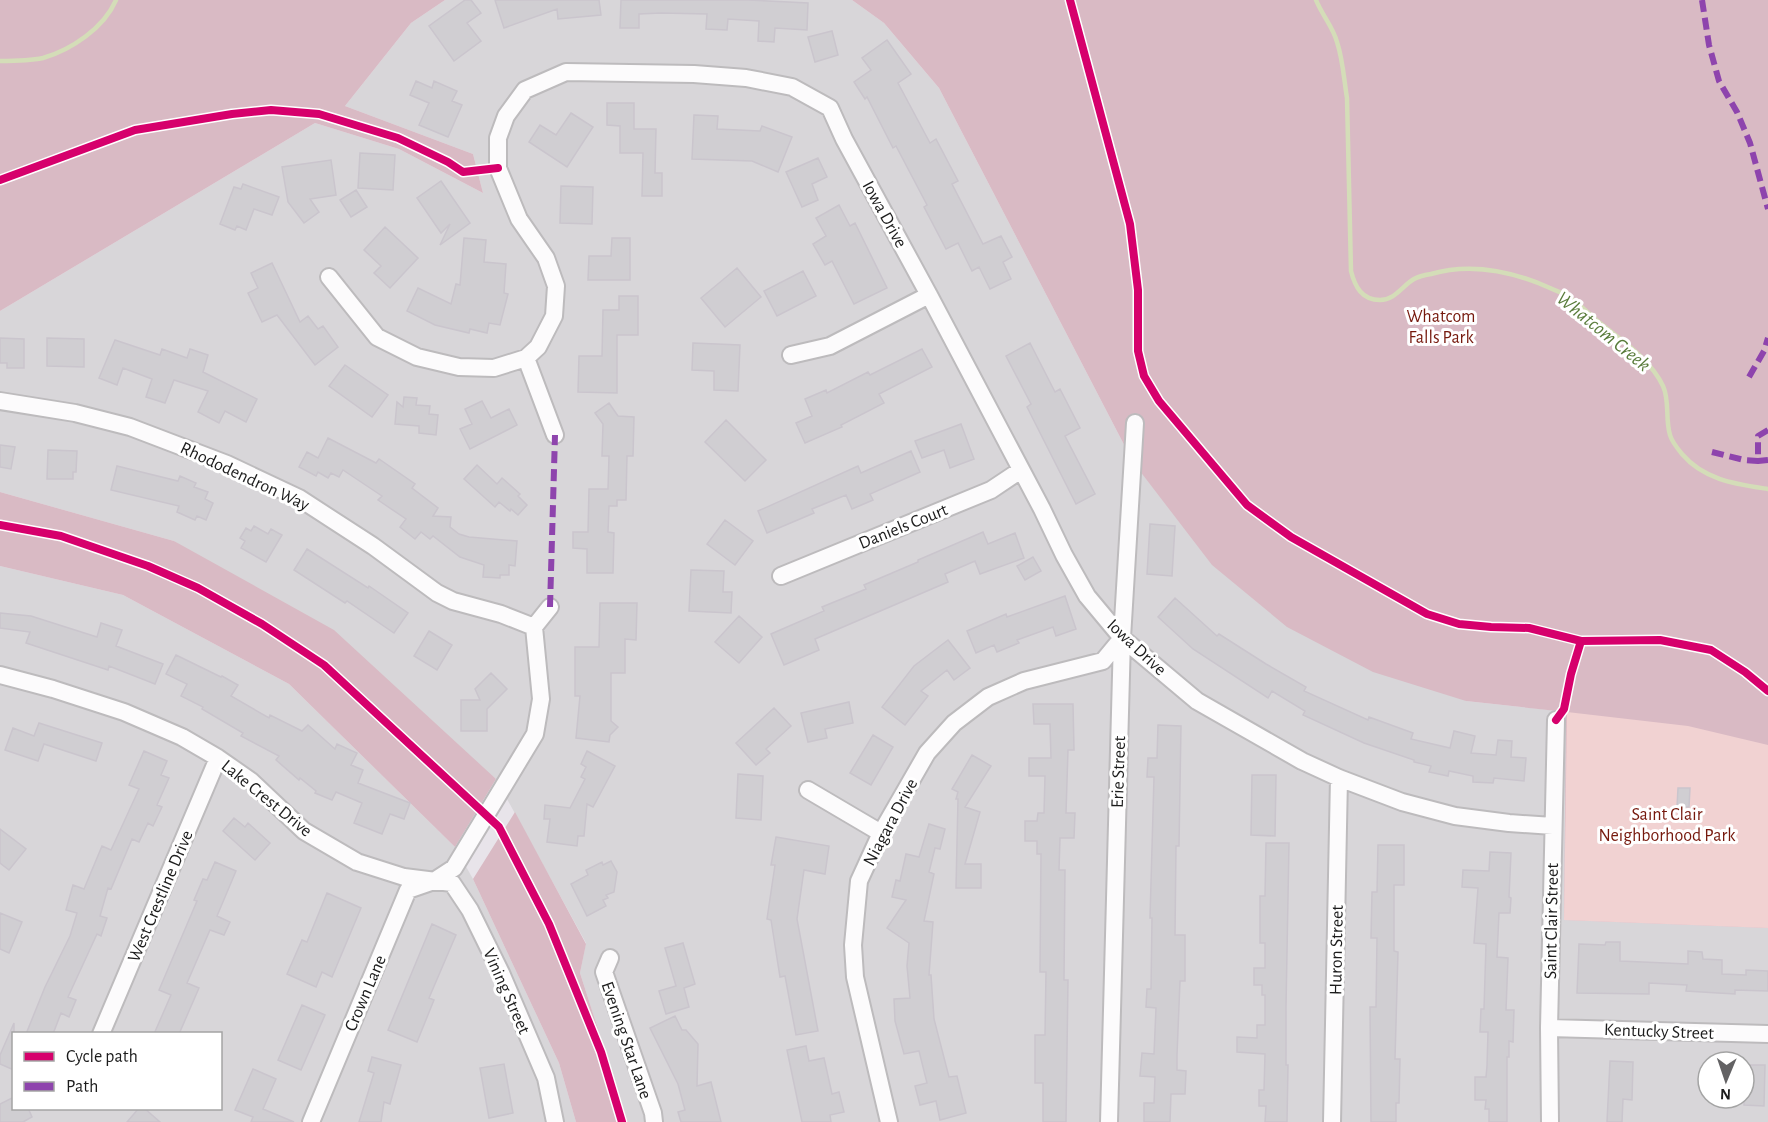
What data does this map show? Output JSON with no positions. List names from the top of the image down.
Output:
{
  "streets": {
    "street": [
      "Iowa Drive",
      "Rhododendron Way",
      "Daniels Court",
      "Erie Street",
      "Lake Crest Drive",
      "Niagara Drive",
      "West Crestline Drive",
      "Saint Clair Street",
      "Huron Street",
      "Vining Street",
      "Crown Lane",
      "Kentucky Street",
      "Evening Star Lane"
    ]
  },
  "crossings": [
    ["Iowa Drive", "Daniels Court"],
    ["Iowa Drive", "Erie Street"],
    ["Iowa Drive", "Niagara Drive"],
    ["Iowa Drive", "Saint Clair Street"],
    ["Iowa Drive", "Huron Street"],
    ["Erie Street", "Niagara Drive"],
    ["Lake Crest Drive", "West Crestline Drive"],
    ["Lake Crest Drive", "Vining Street"],
    ["Lake Crest Drive", "Crown Lane"],
    ["Saint Clair Street", "Kentucky Street"],
    ["Vining Street", "Crown Lane"]
  ],
  "water": ["Whatcom Creek"],
  "parks": ["Whatcom Falls Park", "Saint Clair Neighborhood Park"],
  "legend": ["Cycle path", "Path"],
  "north": "bottom"
}
